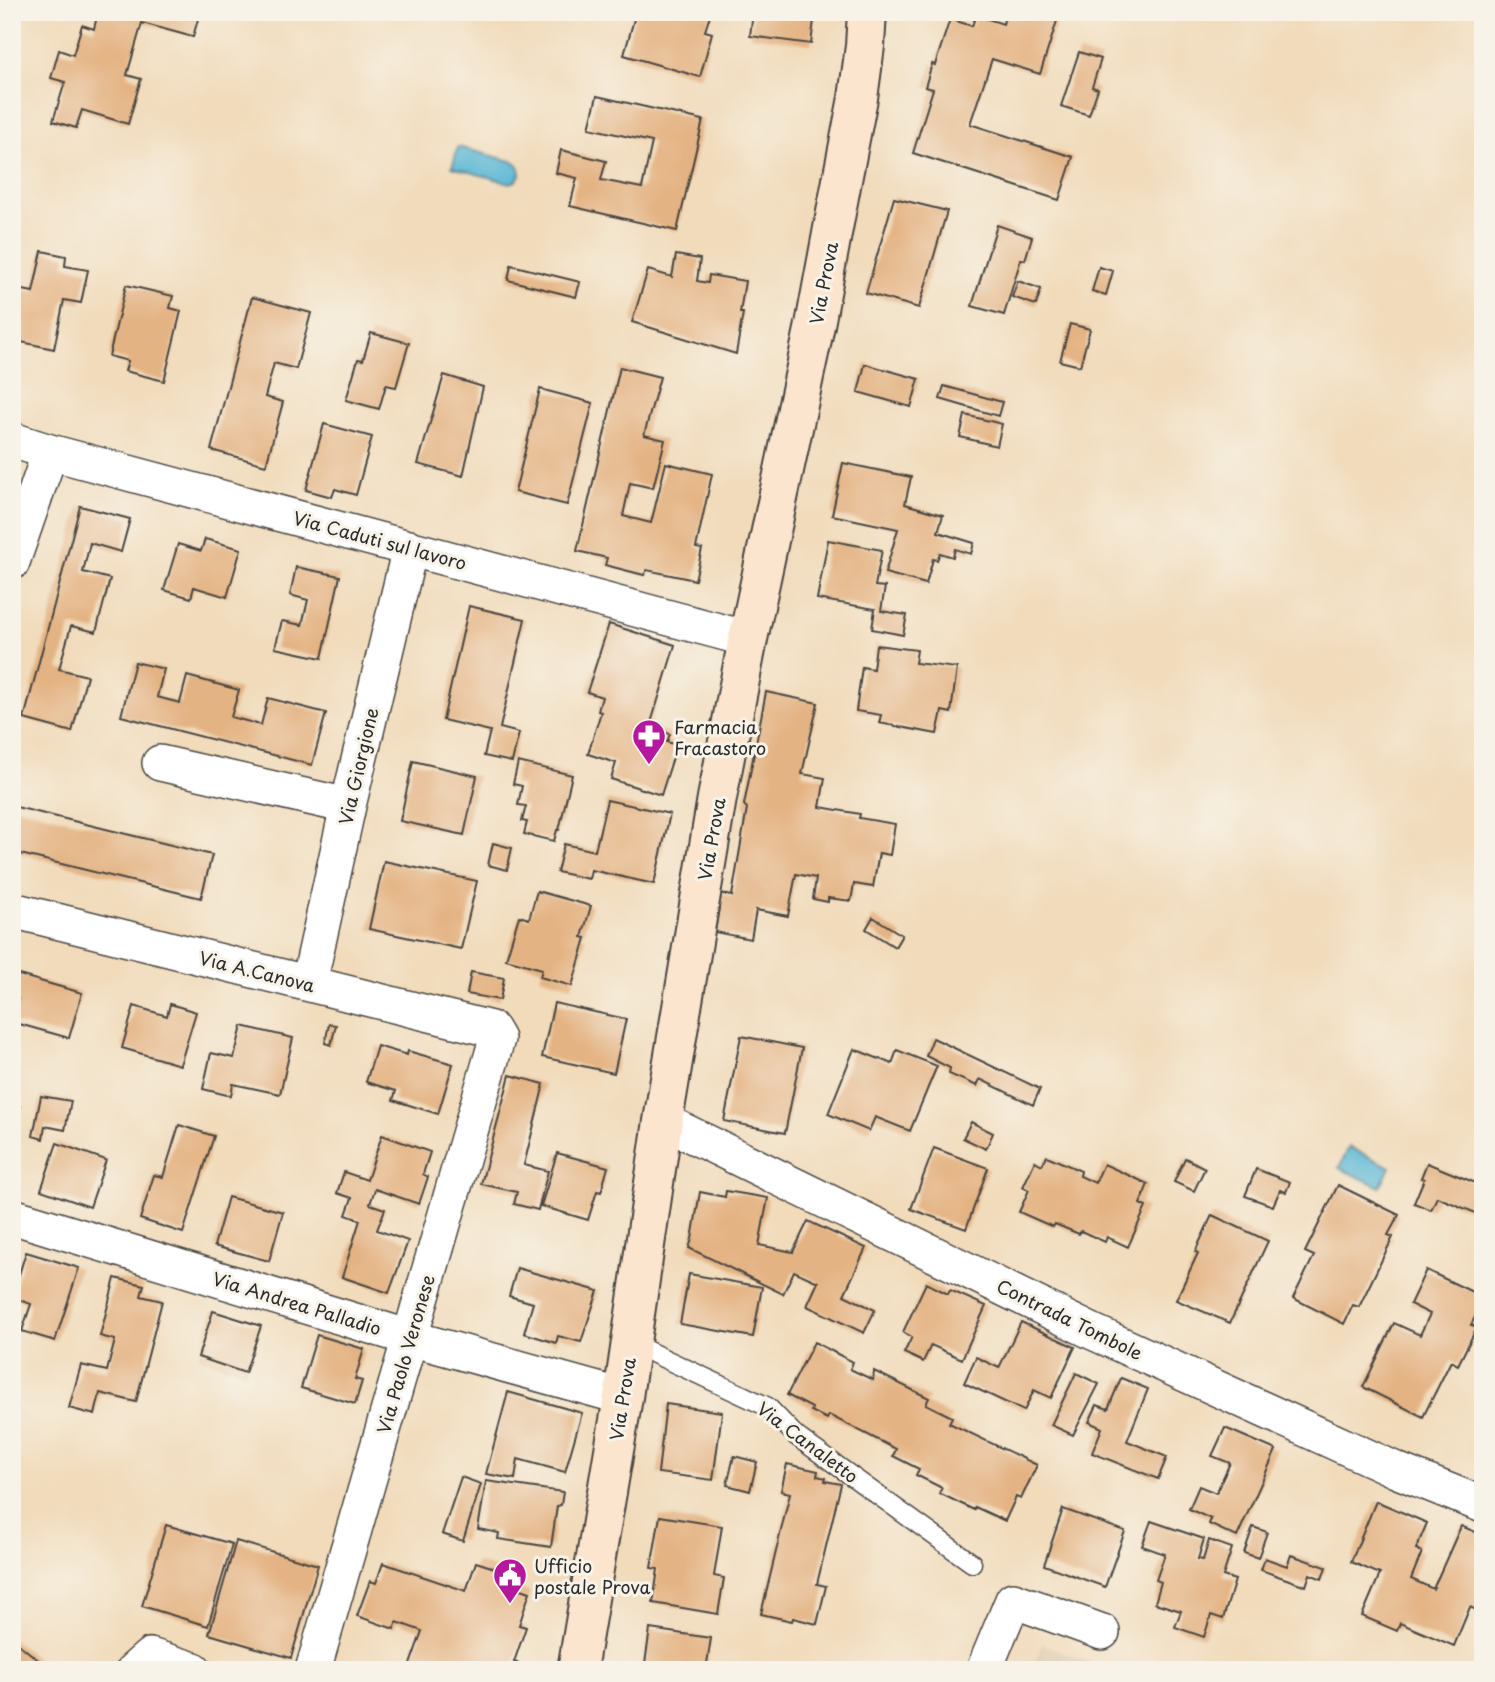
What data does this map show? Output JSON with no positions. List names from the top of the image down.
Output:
{
  "streets": {
    "main road": ["Via Prova"],
    "street": [
      "Via Caduti sul lavoro",
      "Via Giorgione",
      "Via A.Canova",
      "Via Andrea Palladio",
      "Contrada Tombole",
      "Via Paolo Veronese"
    ],
    "lane": ["Via Canaletto"]
  },
  "crossings": [
    ["Via Prova", "Via Caduti sul lavoro"],
    ["Via Prova", "Via Andrea Palladio"],
    ["Via Prova", "Contrada Tombole"],
    ["Via Prova", "Via Canaletto"],
    ["Via Caduti sul lavoro", "Via Giorgione"],
    ["Via Giorgione", "Via A.Canova"],
    ["Via A.Canova", "Via Paolo Veronese"],
    ["Via Andrea Palladio", "Via Paolo Veronese"]
  ],
  "places": {
    "pharmacy": ["Farmacia Fracastoro"],
    "public building": ["Ufficio postale Prova"]
  }
}
